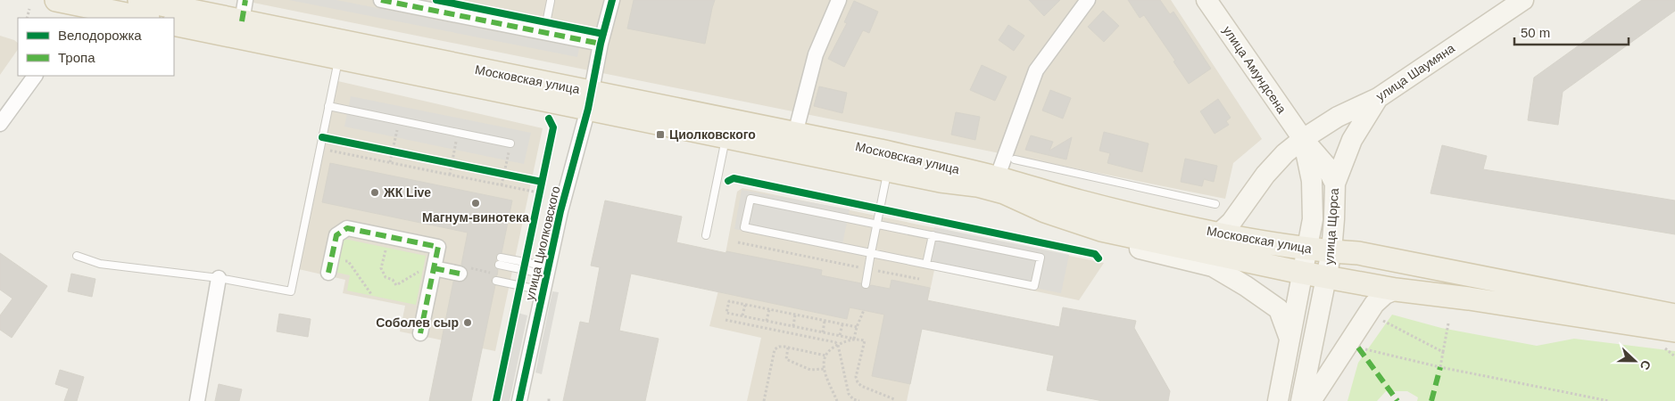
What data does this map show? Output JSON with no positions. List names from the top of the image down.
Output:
{
  "streets": {
    "main road": [
      "улица Амундсена",
      "улица Шаумяна",
      "Московская улица",
      "улица Щорса"
    ],
    "street": ["улица Циолковского"]
  },
  "crossings": [
    ["улица Амундсена", "улица Шаумяна"],
    ["улица Амундсена", "улица Щорса"],
    ["улица Шаумяна", "Московская улица"],
    ["улица Шаумяна", "улица Щорса"],
    ["Московская улица", "улица Щорса"],
    ["Московская улица", "улица Циолковского"]
  ],
  "places": {
    "transit": ["Циолковского"],
    "other": ["ЖК Live", "Магнум-винотека", "Соболев сыр"]
  },
  "legend": ["Велодорожка", "Тропа"],
  "scale_bar": "50 m",
  "north": "right"
}
